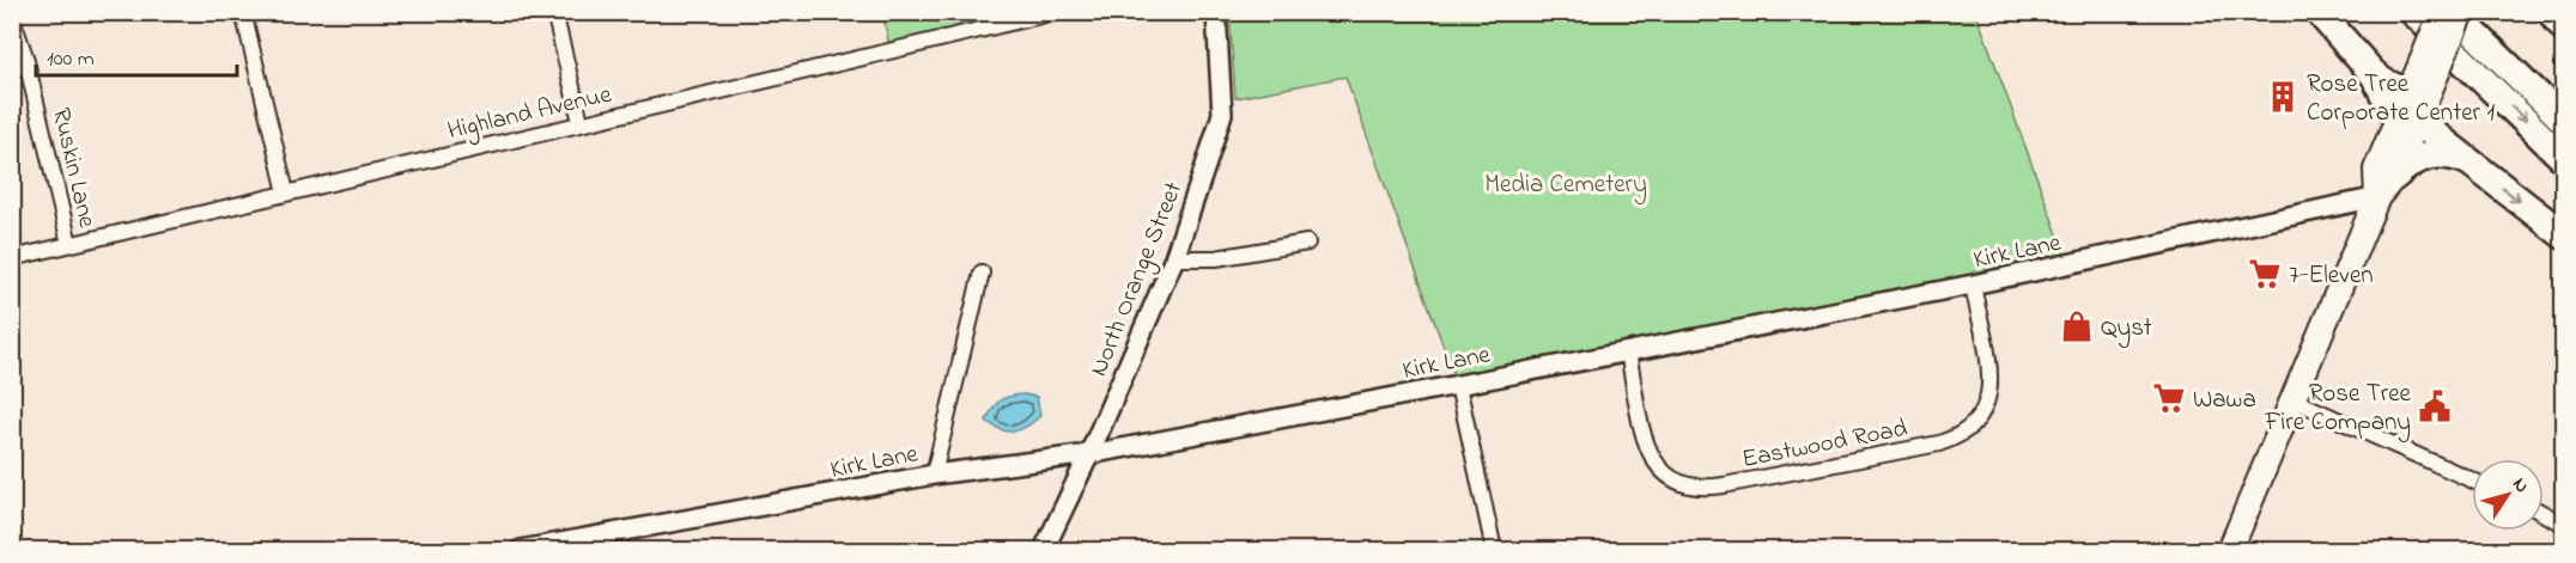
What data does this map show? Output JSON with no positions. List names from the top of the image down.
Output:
{
  "streets": {
    "street": [
      "Highland Avenue",
      "Ruskin Lane",
      "Kirk Lane",
      "North Orange Street",
      "Eastwood Road"
    ]
  },
  "crossings": [
    ["Highland Avenue", "Ruskin Lane"],
    ["Kirk Lane", "North Orange Street"],
    ["Kirk Lane", "Eastwood Road"]
  ],
  "parks": ["Media Cemetery"],
  "places": {
    "building": ["Rose Tree Corporate Center 1"],
    "supermarket": ["7-Eleven", "Wawa"],
    "shop": ["Qyst"],
    "public building": ["Rose Tree Fire Company"]
  },
  "scale_bar": "100 m",
  "north": "top right"
}
